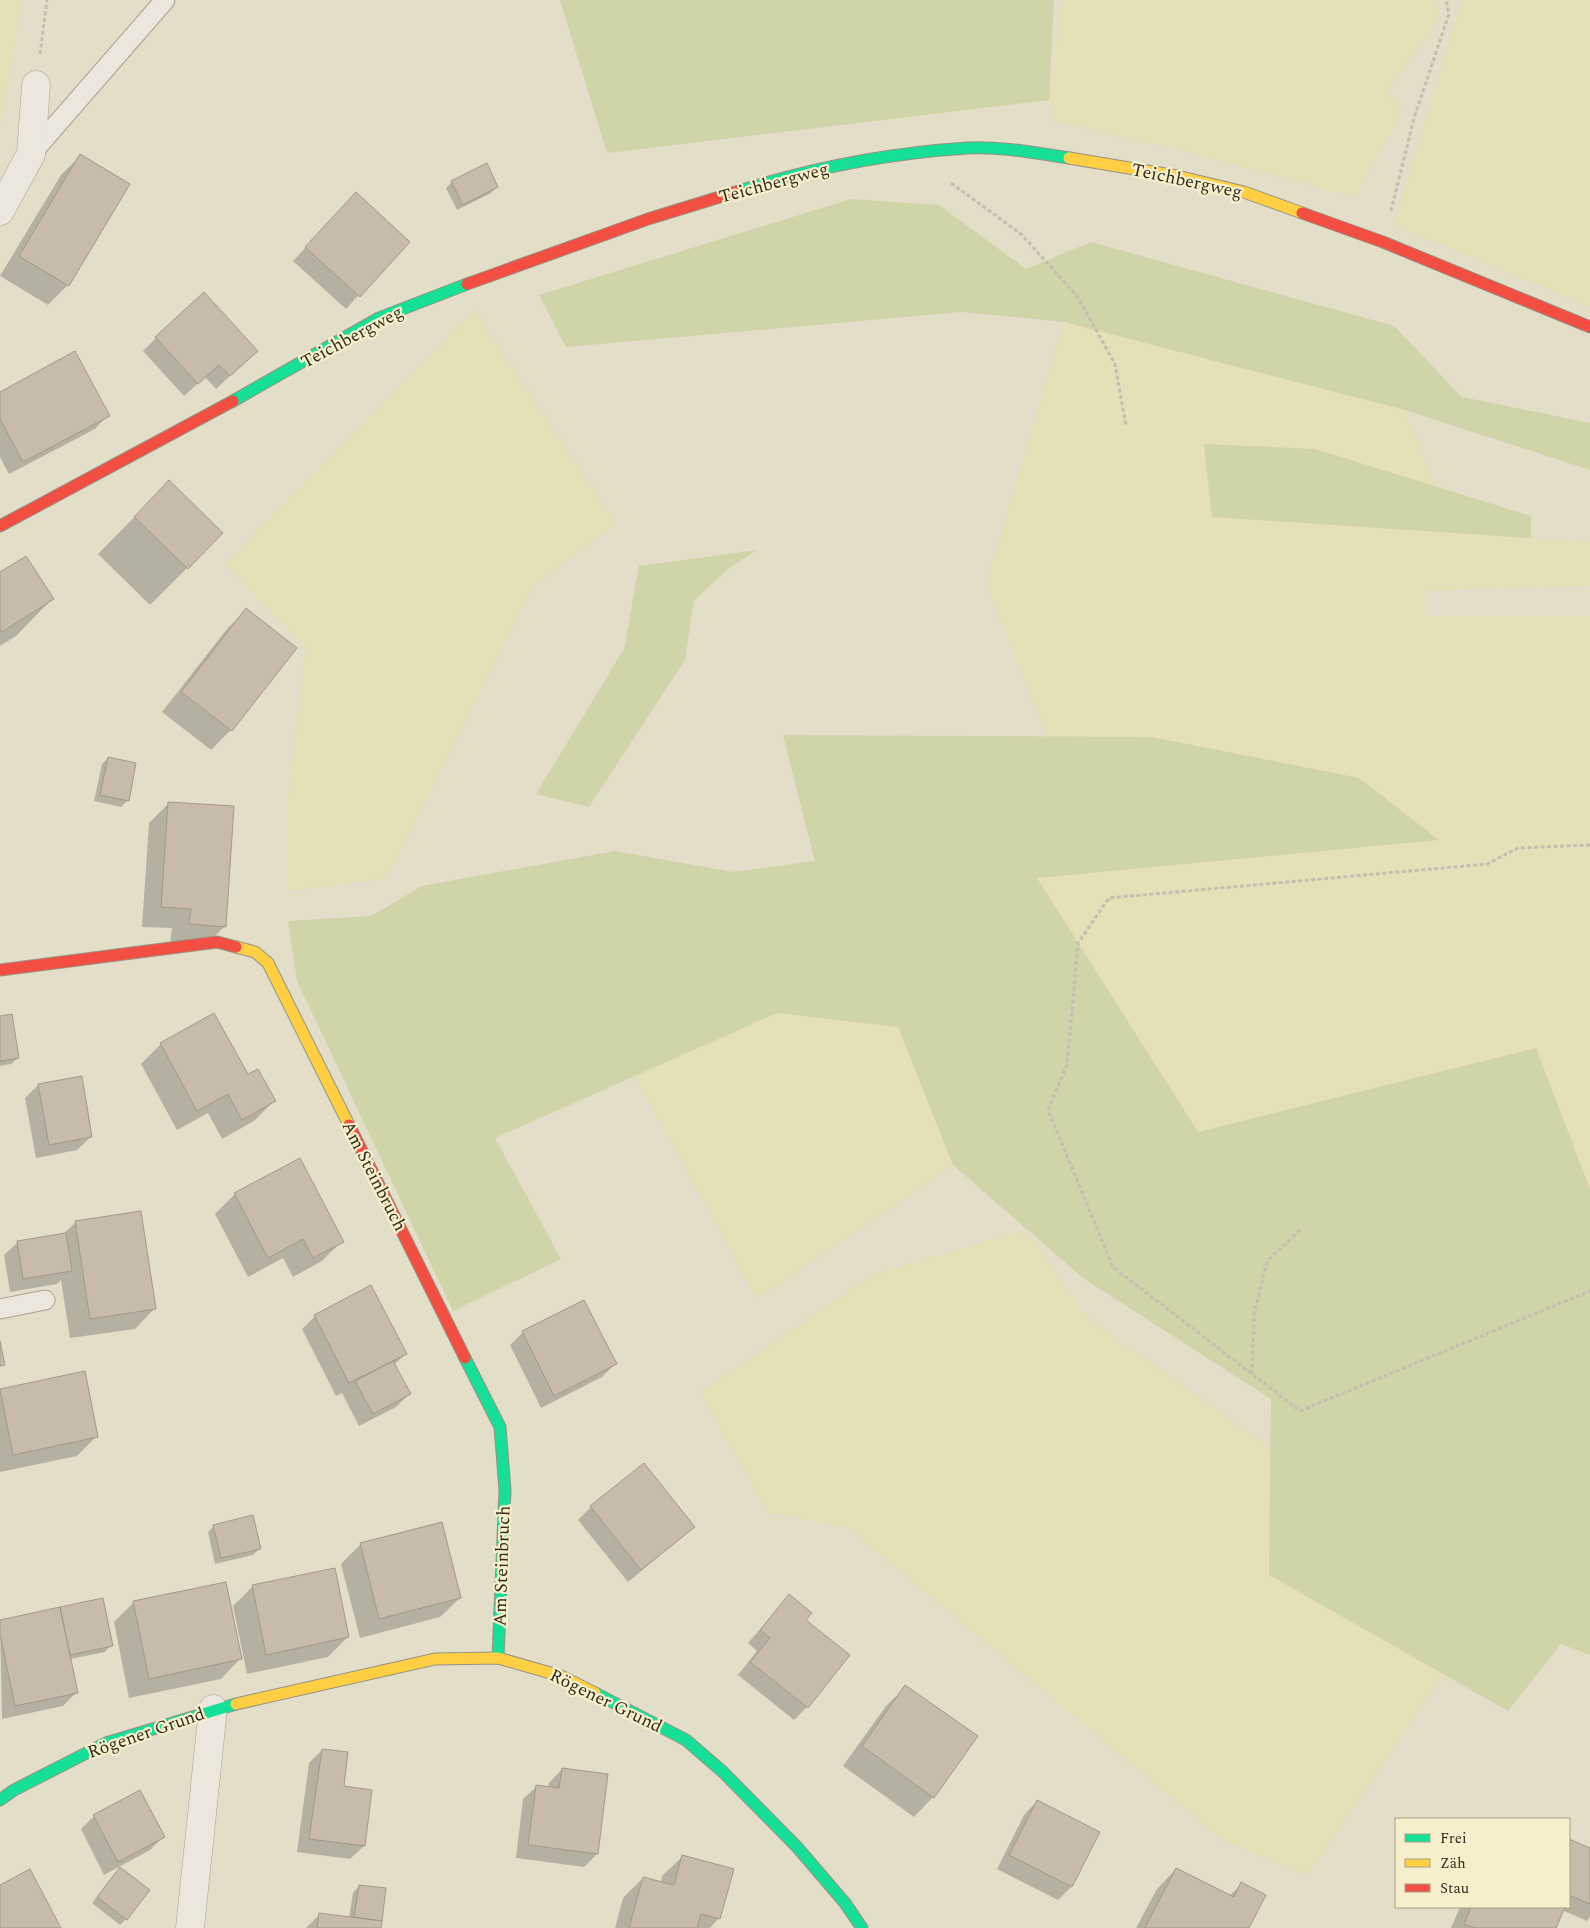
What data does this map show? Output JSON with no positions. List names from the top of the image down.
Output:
{
  "streets": {
    "street": ["Teichbergweg", "Am Steinbruch", "Rögener Grund"]
  },
  "crossings": [
    ["Am Steinbruch", "Rögener Grund"]
  ],
  "legend": ["Frei", "Zäh", "Stau"]
}
